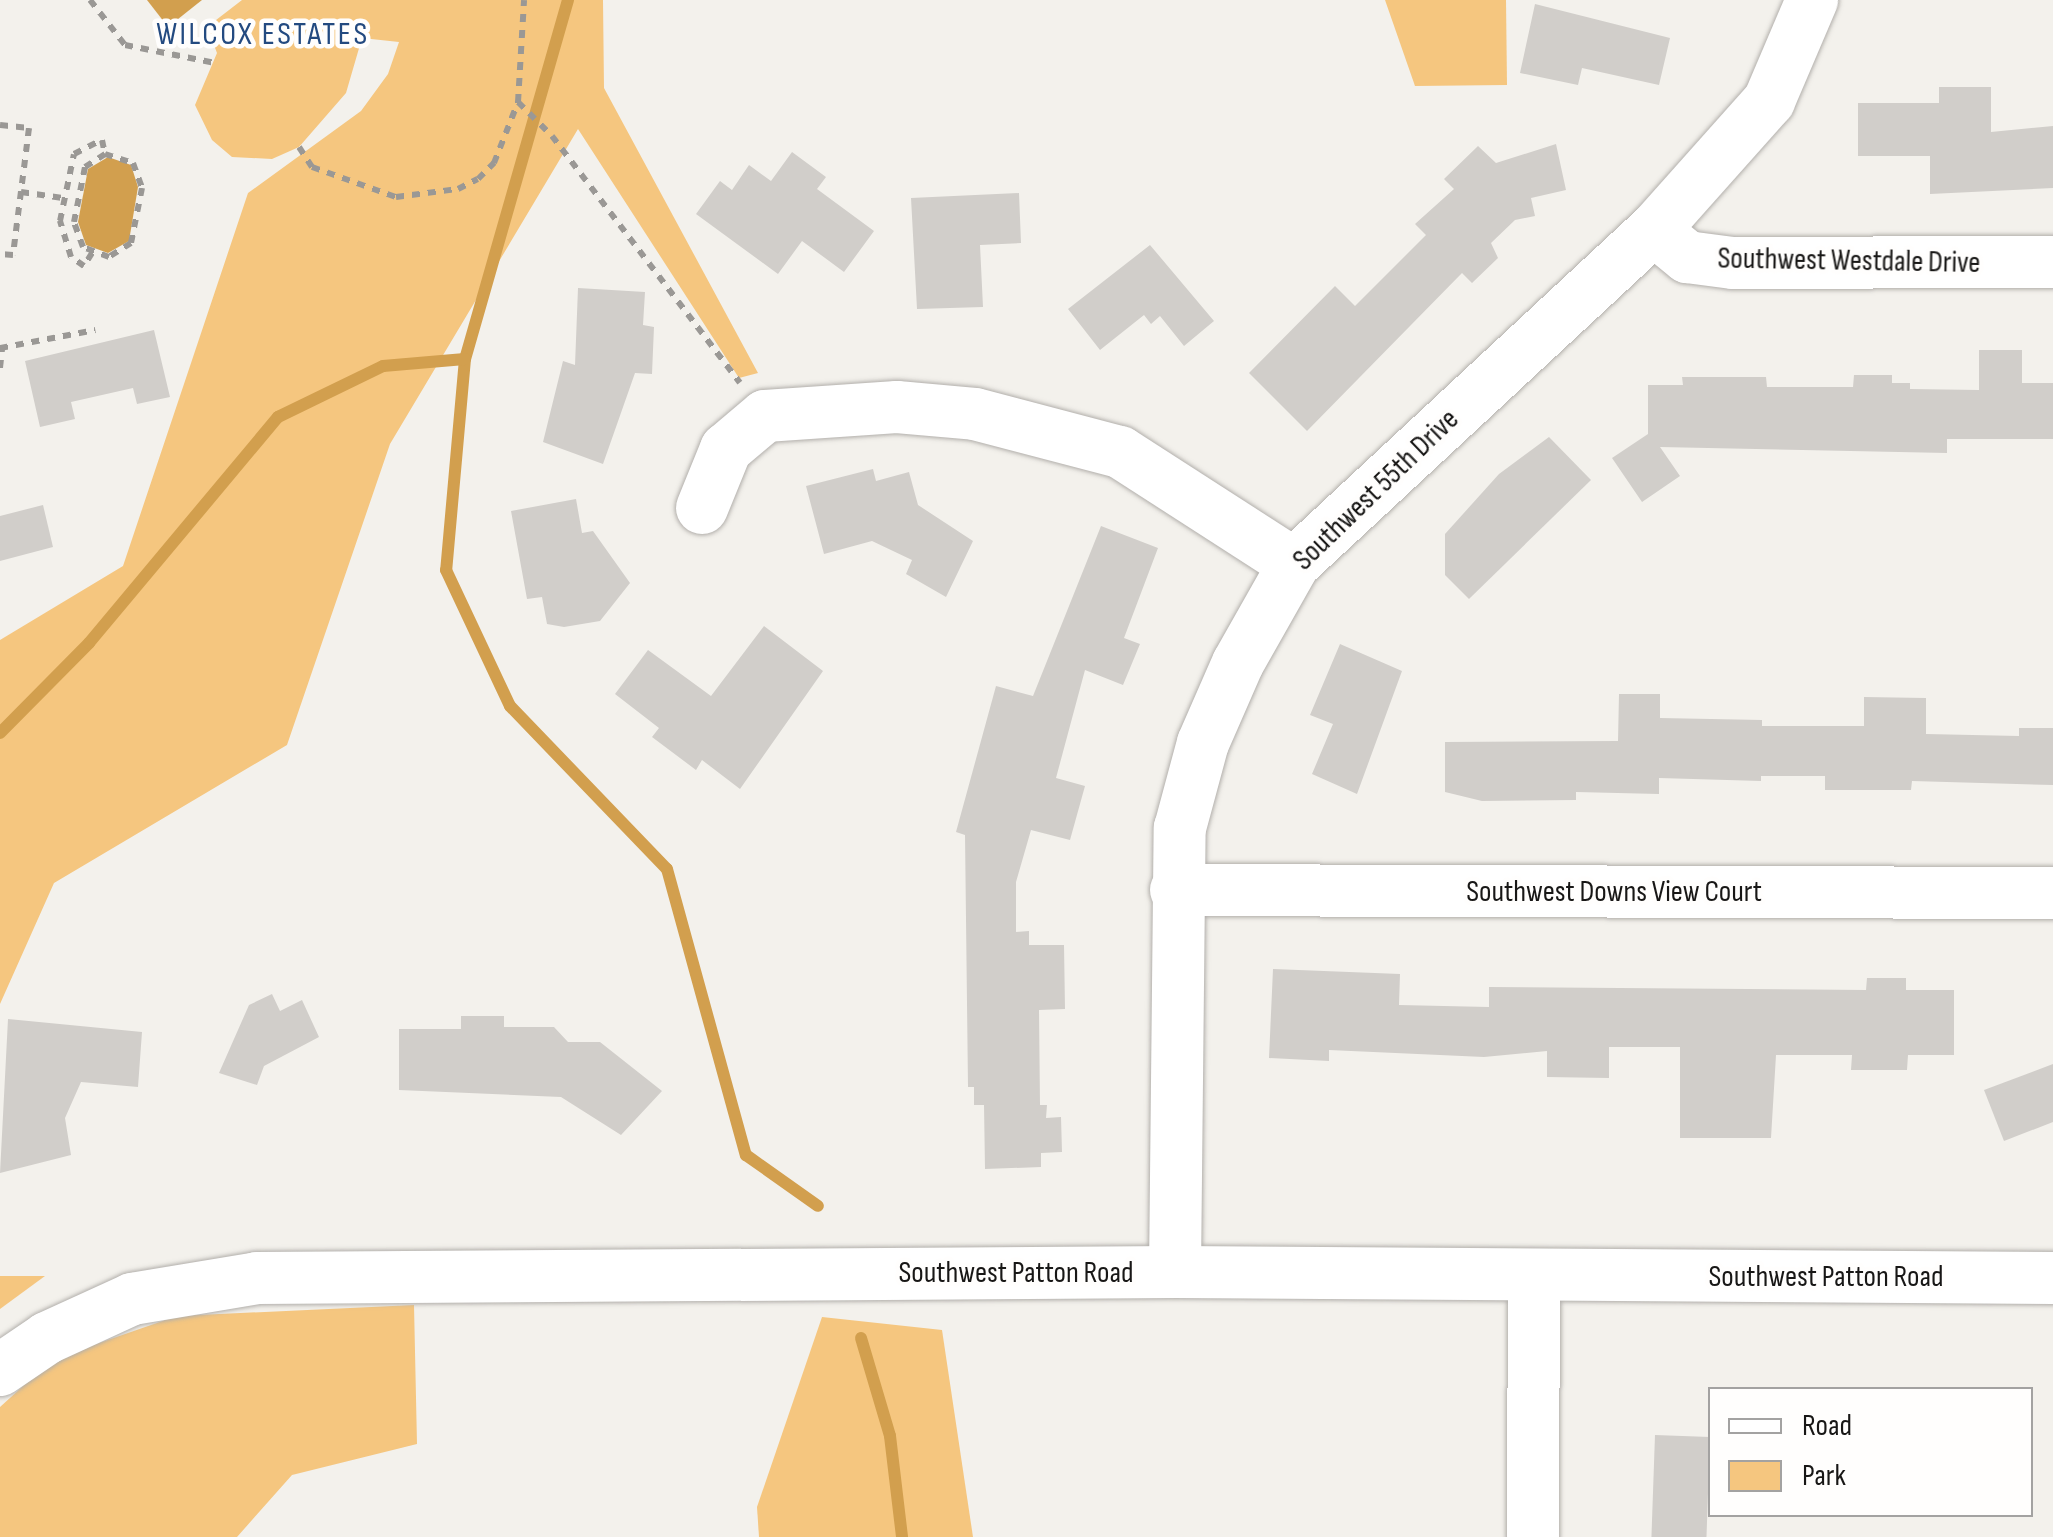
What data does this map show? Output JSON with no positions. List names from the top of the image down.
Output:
{
  "streets": {
    "street": [
      "Southwest Westdale Drive",
      "Southwest 55th Drive",
      "Southwest Downs View Court",
      "Southwest Patton Road"
    ]
  },
  "crossings": [
    ["Southwest Westdale Drive", "Southwest 55th Drive"],
    ["Southwest 55th Drive", "Southwest Downs View Court"],
    ["Southwest 55th Drive", "Southwest Patton Road"]
  ],
  "districts": ["WILCOX ESTATES"],
  "legend": ["Road", "Park"]
}
